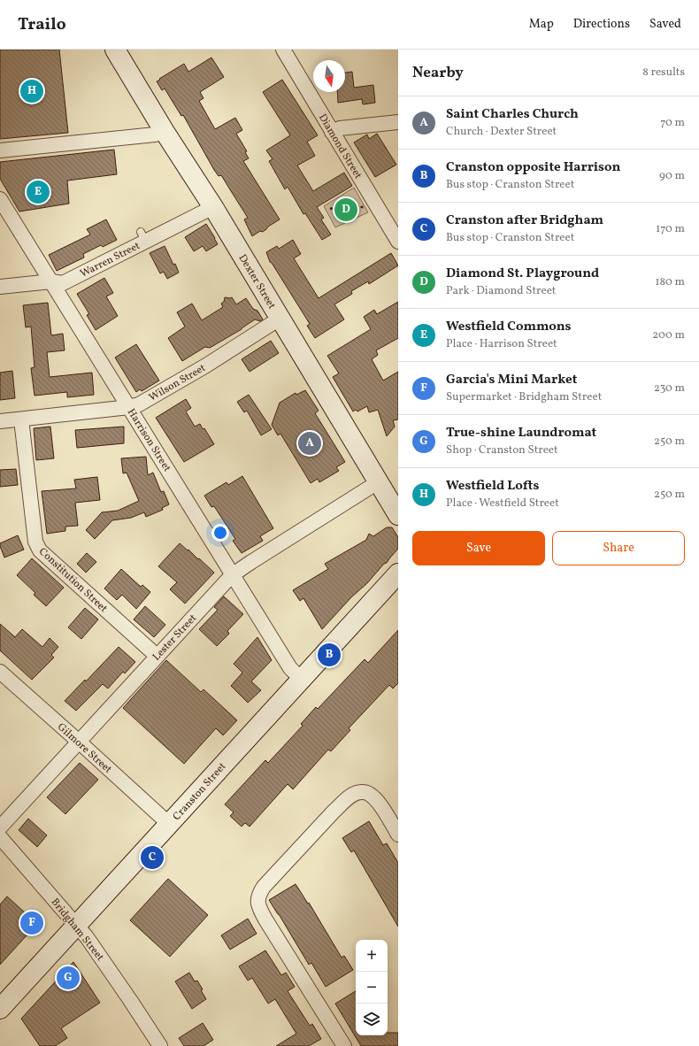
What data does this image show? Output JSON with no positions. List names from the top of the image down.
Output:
{
  "streets": {
    "main road": ["Dexter Street", "Cranston Street"],
    "street": [
      "Diamond Street",
      "Warren Street",
      "Wilson Street",
      "Harrison Street",
      "Constitution Street",
      "Lester Street",
      "Gilmore Street",
      "Bridgham Street"
    ]
  },
  "crossings": [
    ["Warren Street", "Dexter Street"],
    ["Warren Street", "Harrison Street"],
    ["Dexter Street", "Wilson Street"],
    ["Dexter Street", "Lester Street"],
    ["Wilson Street", "Harrison Street"],
    ["Wilson Street", "Constitution Street"],
    ["Harrison Street", "Lester Street"],
    ["Harrison Street", "Cranston Street"],
    ["Constitution Street", "Lester Street"],
    ["Lester Street", "Gilmore Street"],
    ["Gilmore Street", "Cranston Street"],
    ["Cranston Street", "Bridgham Street"]
  ],
  "north": "bottom",
  "page": {
    "header": "Trailo",
    "nav": ["Map", "Directions", "Saved"],
    "heading": ["Nearby", "8 results"],
    "pins": [
      "H",
      "E",
      "D",
      "A",
      "B",
      "C",
      "F",
      "G"
    ],
    "list": [
      {
        "mark": "A",
        "name": "Saint Charles Church",
        "note": "Church · Dexter Street",
        "value": "70 m"
      },
      {
        "mark": "B",
        "name": "Cranston opposite Harrison",
        "note": "Bus stop · Cranston Street",
        "value": "90 m"
      },
      {
        "mark": "C",
        "name": "Cranston after Bridgham",
        "note": "Bus stop · Cranston Street",
        "value": "170 m"
      },
      {
        "mark": "D",
        "name": "Diamond St. Playground",
        "note": "Park · Diamond Street",
        "value": "180 m"
      },
      {
        "mark": "E",
        "name": "Westfield Commons",
        "note": "Place · Harrison Street",
        "value": "200 m"
      },
      {
        "mark": "F",
        "name": "Garcia's Mini Market",
        "note": "Supermarket · Bridgham Street",
        "value": "230 m"
      },
      {
        "mark": "G",
        "name": "True-shine Laundromat",
        "note": "Shop · Cranston Street",
        "value": "250 m"
      },
      {
        "mark": "H",
        "name": "Westfield Lofts",
        "note": "Place · Westfield Street",
        "value": "250 m"
      }
    ],
    "buttons": ["Save", "Share"],
    "map_buttons": ["+", "−"]
  }
}
